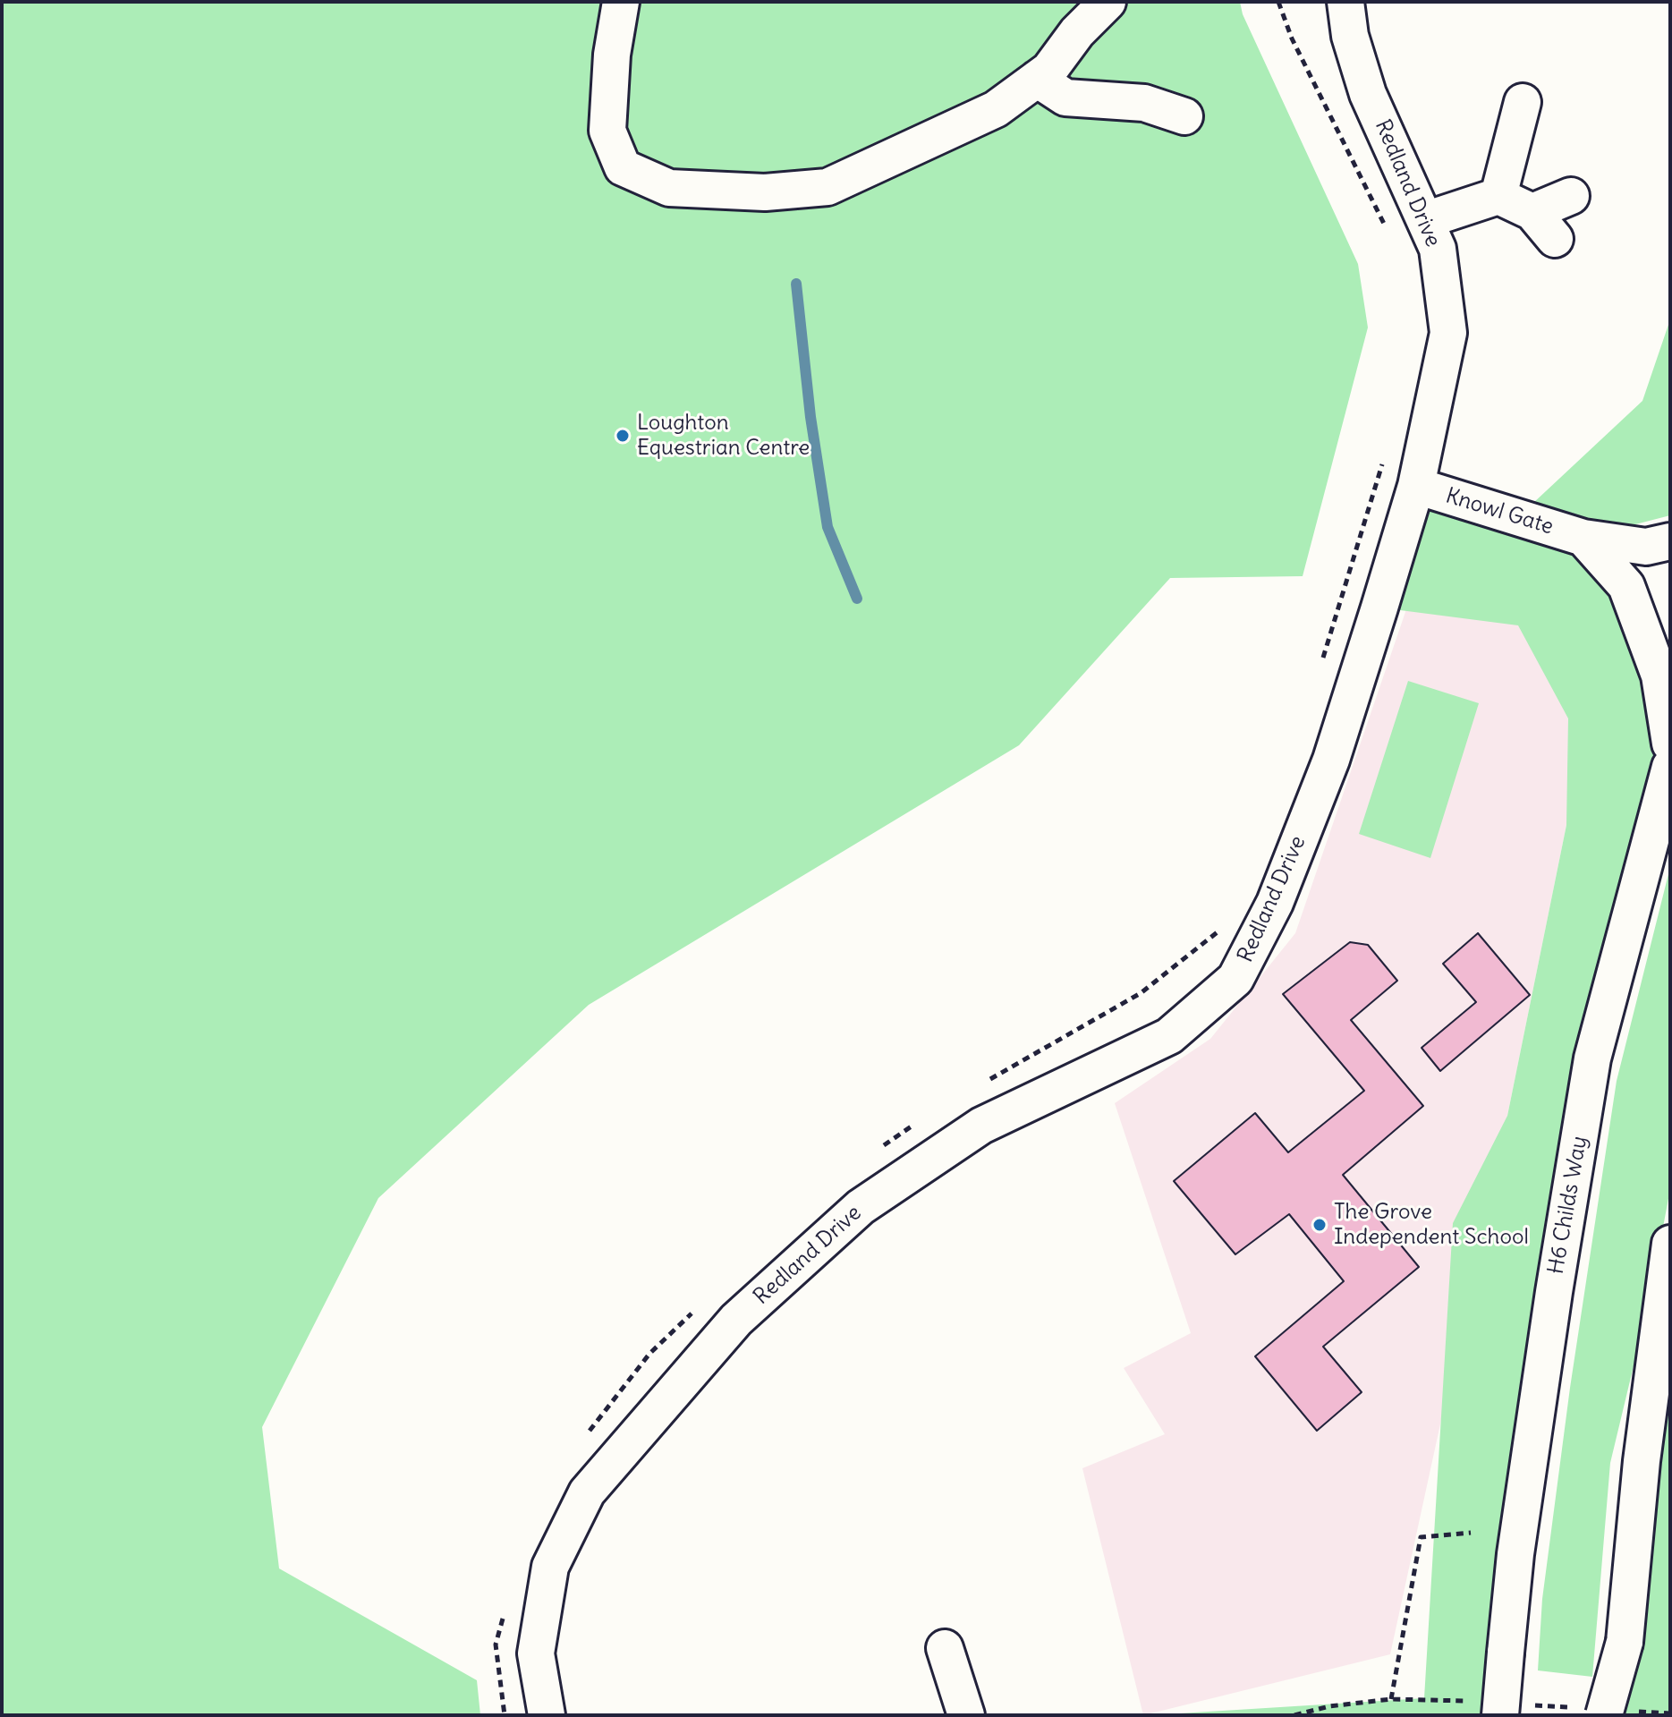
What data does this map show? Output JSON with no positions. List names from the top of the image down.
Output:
{
  "streets": {
    "street": ["Redland Drive", "Knowl Gate", "H6 Childs Way"]
  },
  "crossings": [
    ["Redland Drive", "Knowl Gate"]
  ],
  "places": ["Loughton Equestrian Centre", "The Grove Independent School"]
}
